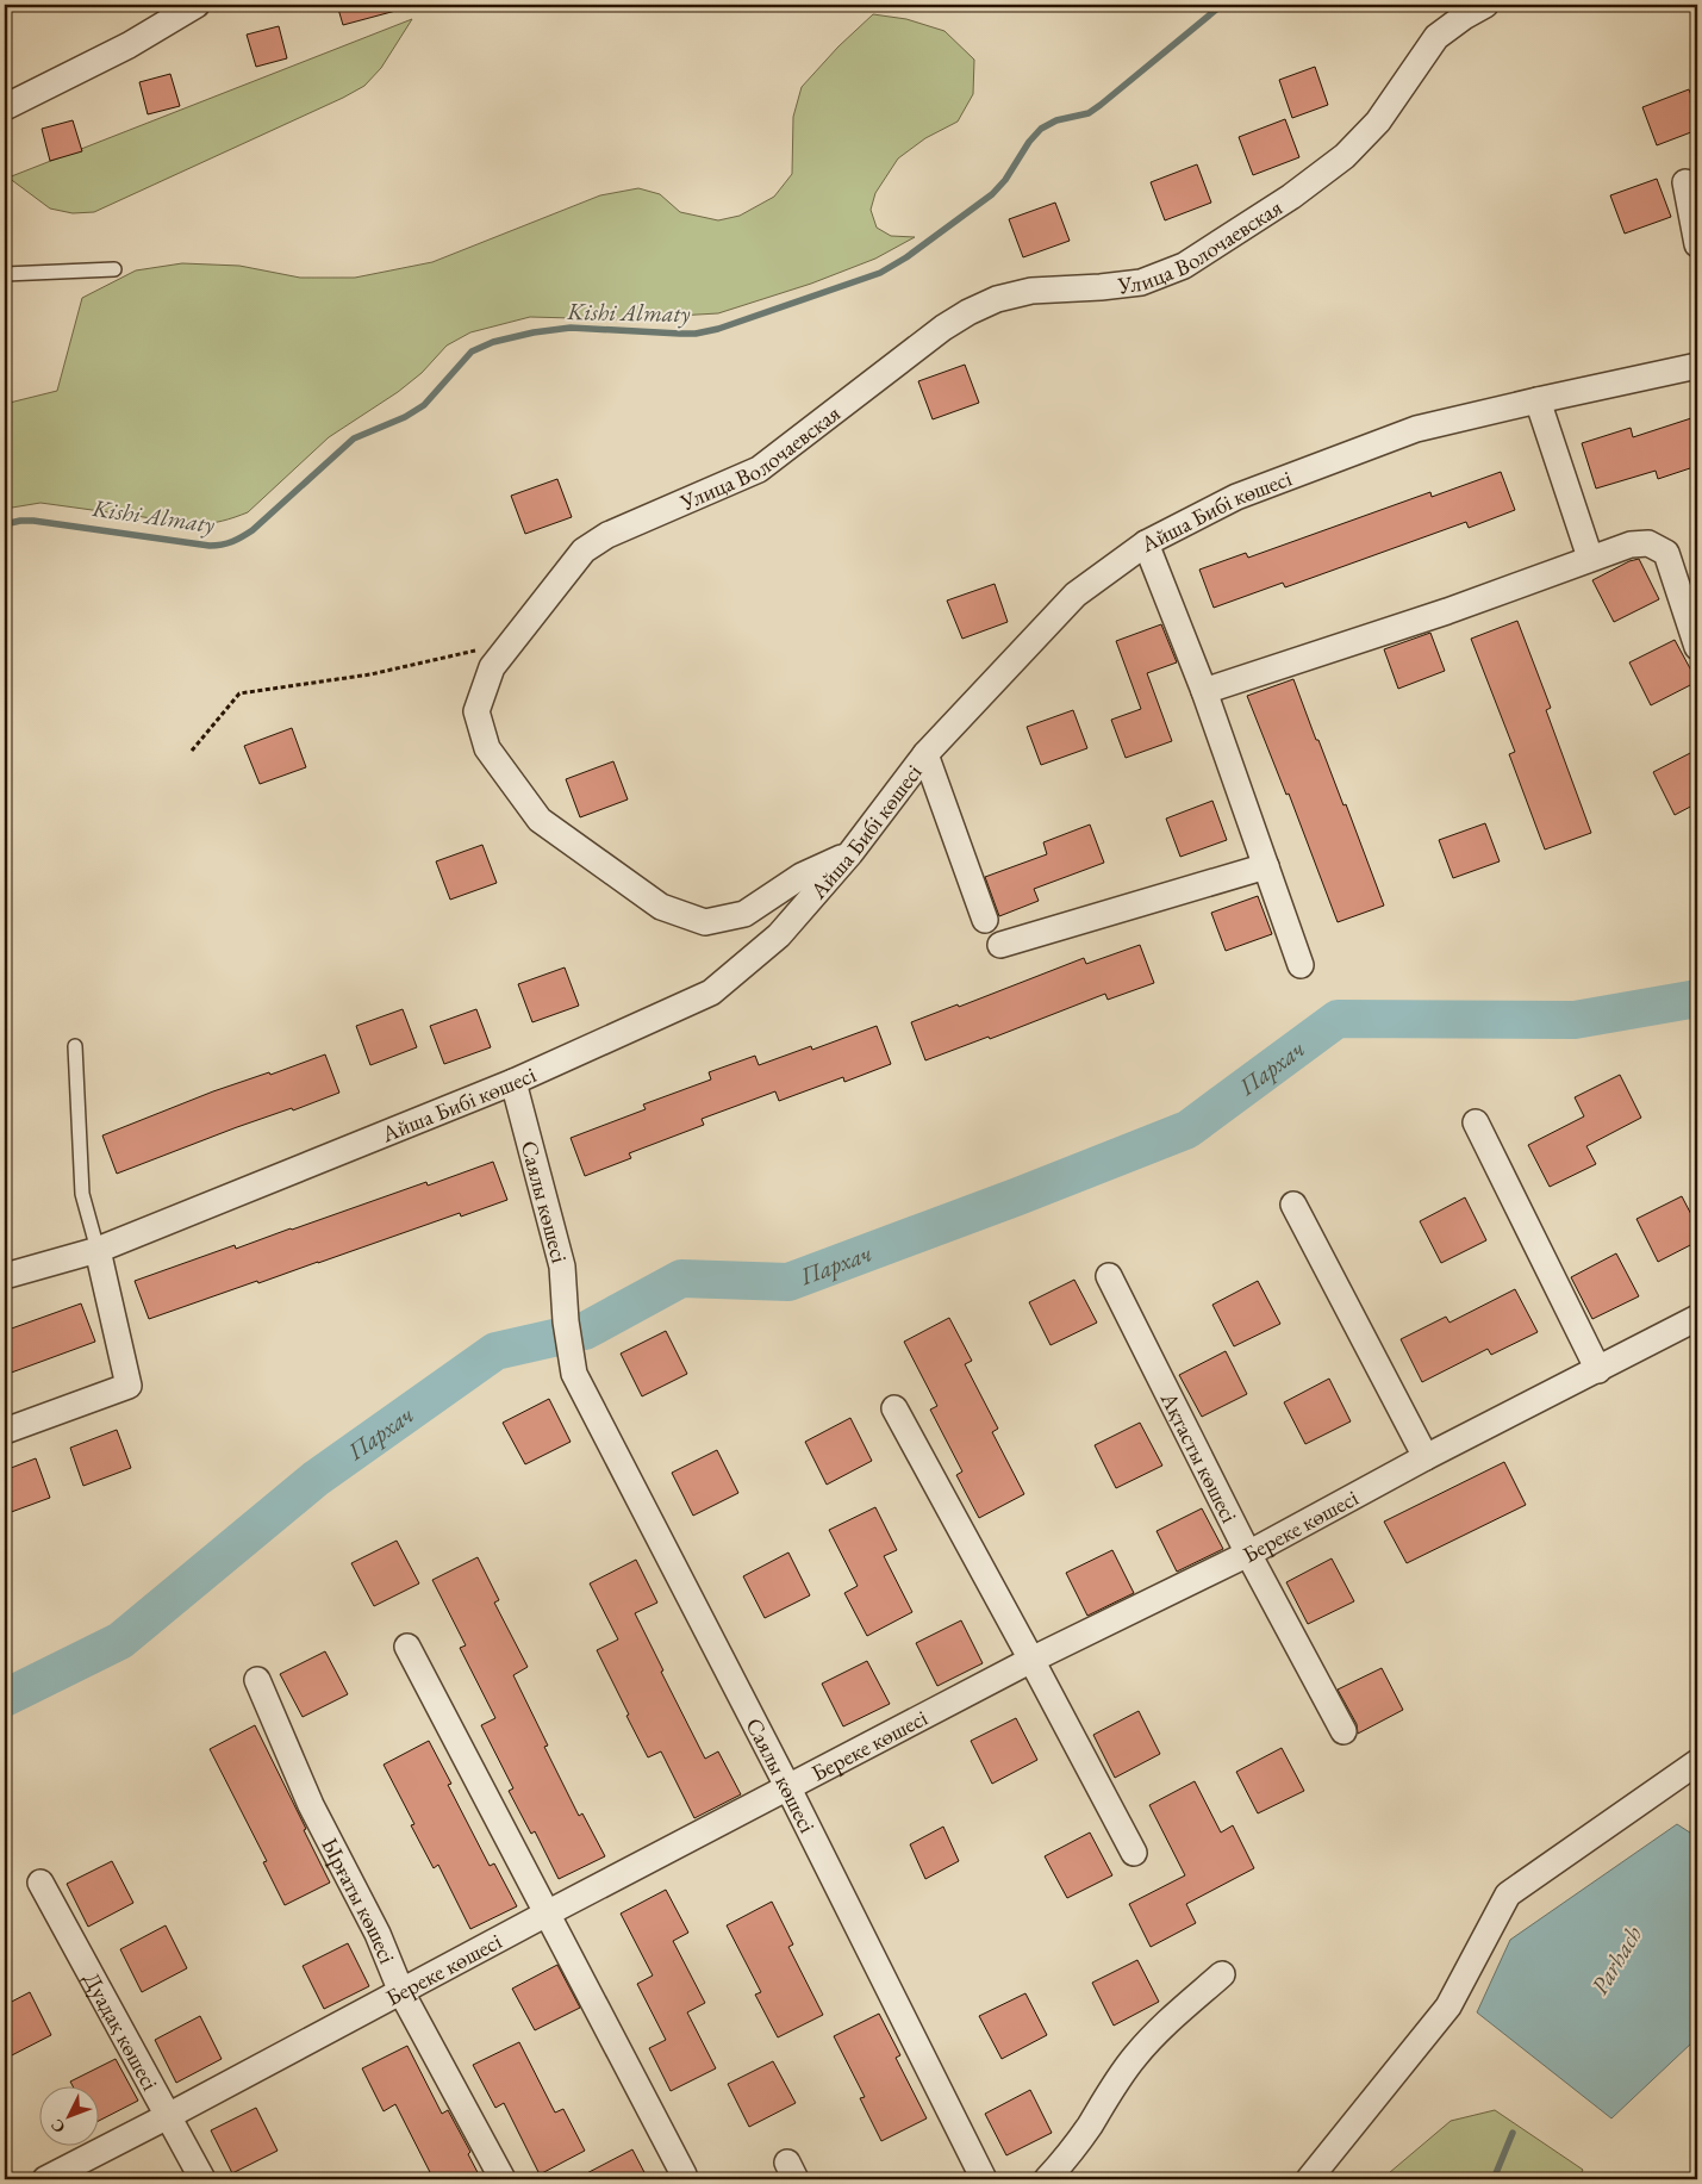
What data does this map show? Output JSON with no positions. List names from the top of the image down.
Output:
{
  "streets": {
    "street": [
      "Улица Волочаевская",
      "Айша Бибі көшесі",
      "Саялы көшесі",
      "Ақтасты көшесі",
      "Береке көшесі",
      "Ырғаты көшесі",
      "Дуадақ көшесі"
    ]
  },
  "crossings": [
    ["Улица Волочаевская", "Айша Бибі көшесі"],
    ["Айша Бибі көшесі", "Саялы көшесі"],
    ["Саялы көшесі", "Береке көшесі"],
    ["Ақтасты көшесі", "Береке көшесі"],
    ["Береке көшесі", "Ырғаты көшесі"],
    ["Береке көшесі", "Дуадақ көшесі"]
  ],
  "water": ["Kіshі Almaty", "Пархач", "Parhach"],
  "north": "bottom left"
}
